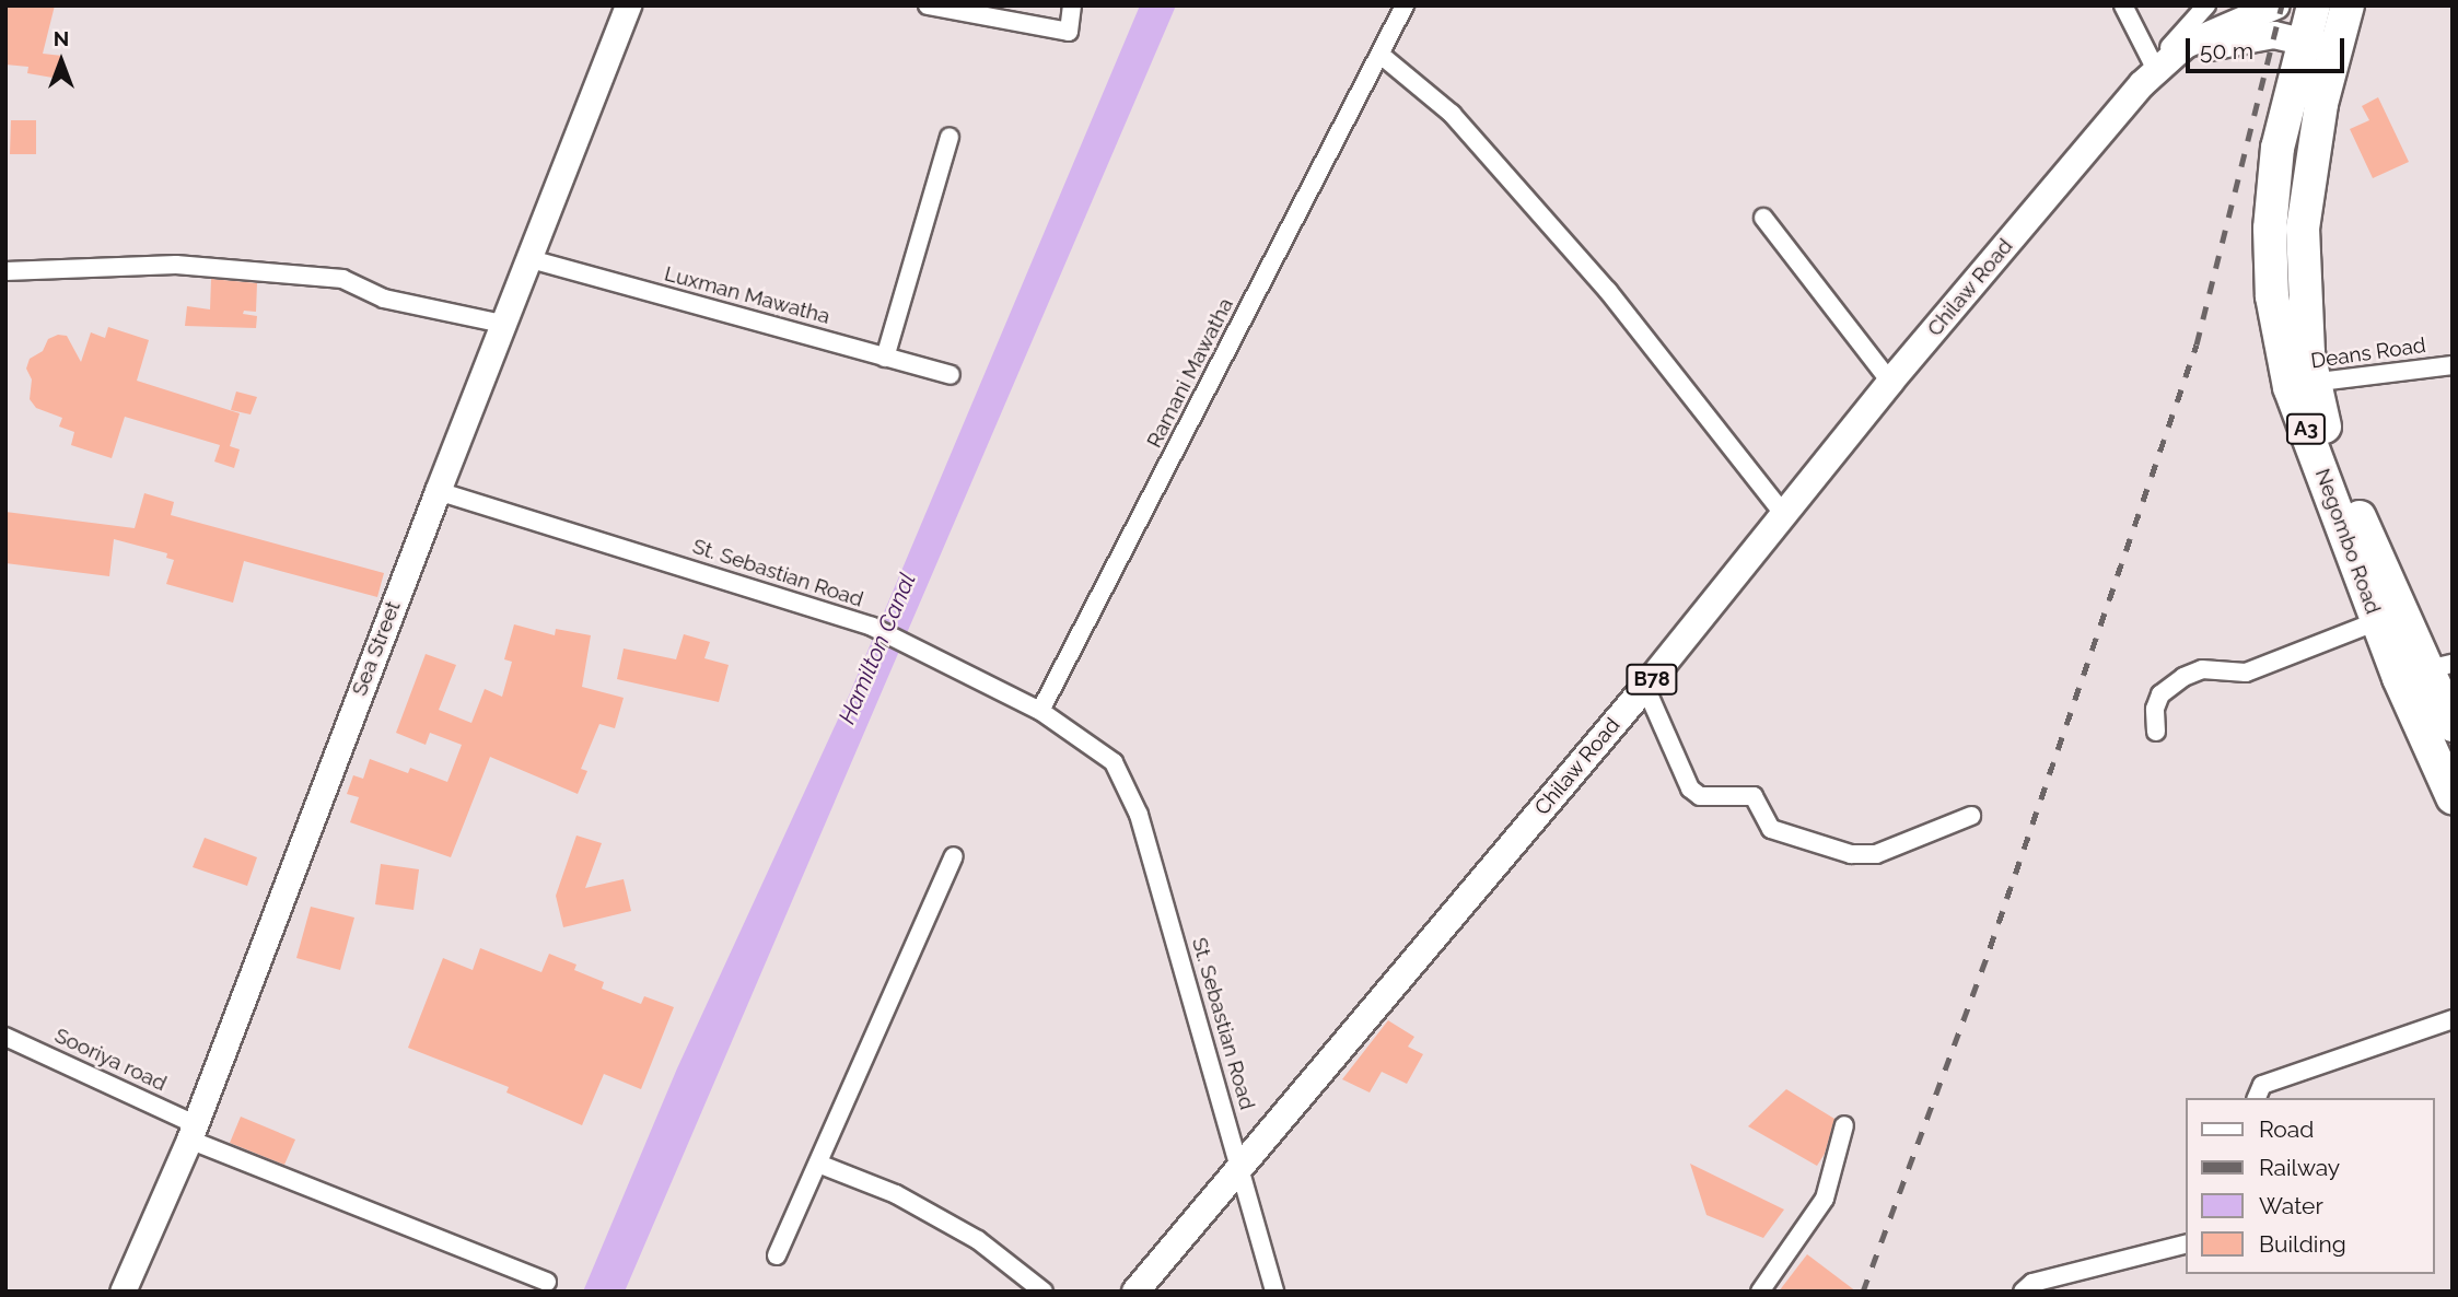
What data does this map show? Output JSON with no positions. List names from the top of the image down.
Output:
{
  "streets": {
    "highway": ["A3", "Negombo Road"],
    "main road": ["Chilaw Road", "B78"],
    "street": [
      "Luxman Mawatha",
      "Deans Road",
      "Ramani Mawatha",
      "St. Sebastian Road",
      "Sea Street",
      "Sooriya road"
    ]
  },
  "crossings": [
    ["Chilaw Road", "Negombo Road"],
    ["Chilaw Road", "St. Sebastian Road"],
    ["Luxman Mawatha", "Sea Street"],
    ["Deans Road", "Negombo Road"],
    ["Ramani Mawatha", "St. Sebastian Road"],
    ["St. Sebastian Road", "Sea Street"],
    ["Sea Street", "Sooriya road"]
  ],
  "water": ["Hamilton Canal"],
  "legend": [
    "Road",
    "Railway",
    "Water",
    "Building"
  ],
  "scale_bar": "50 m",
  "north": "top"
}
